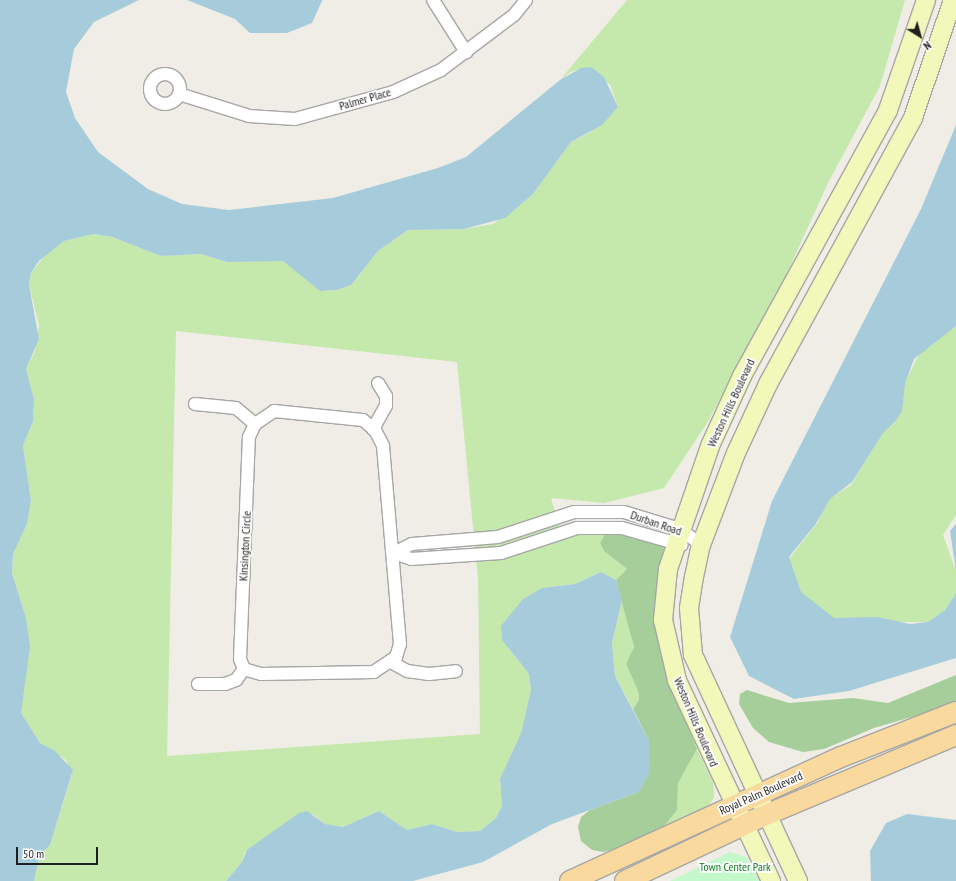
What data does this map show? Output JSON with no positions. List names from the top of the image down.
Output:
{
  "streets": {
    "main road": ["Royal Palm Boulevard"],
    "street": [
      "Palmer Place",
      "Weston Hills Boulevard",
      "Durban Road",
      "Kinsington Circle"
    ]
  },
  "crossings": [
    ["Weston Hills Boulevard", "Durban Road"],
    ["Weston Hills Boulevard", "Royal Palm Boulevard"]
  ],
  "parks": ["Town Center Park"],
  "scale_bar": "50 m",
  "north": "bottom right"
}
